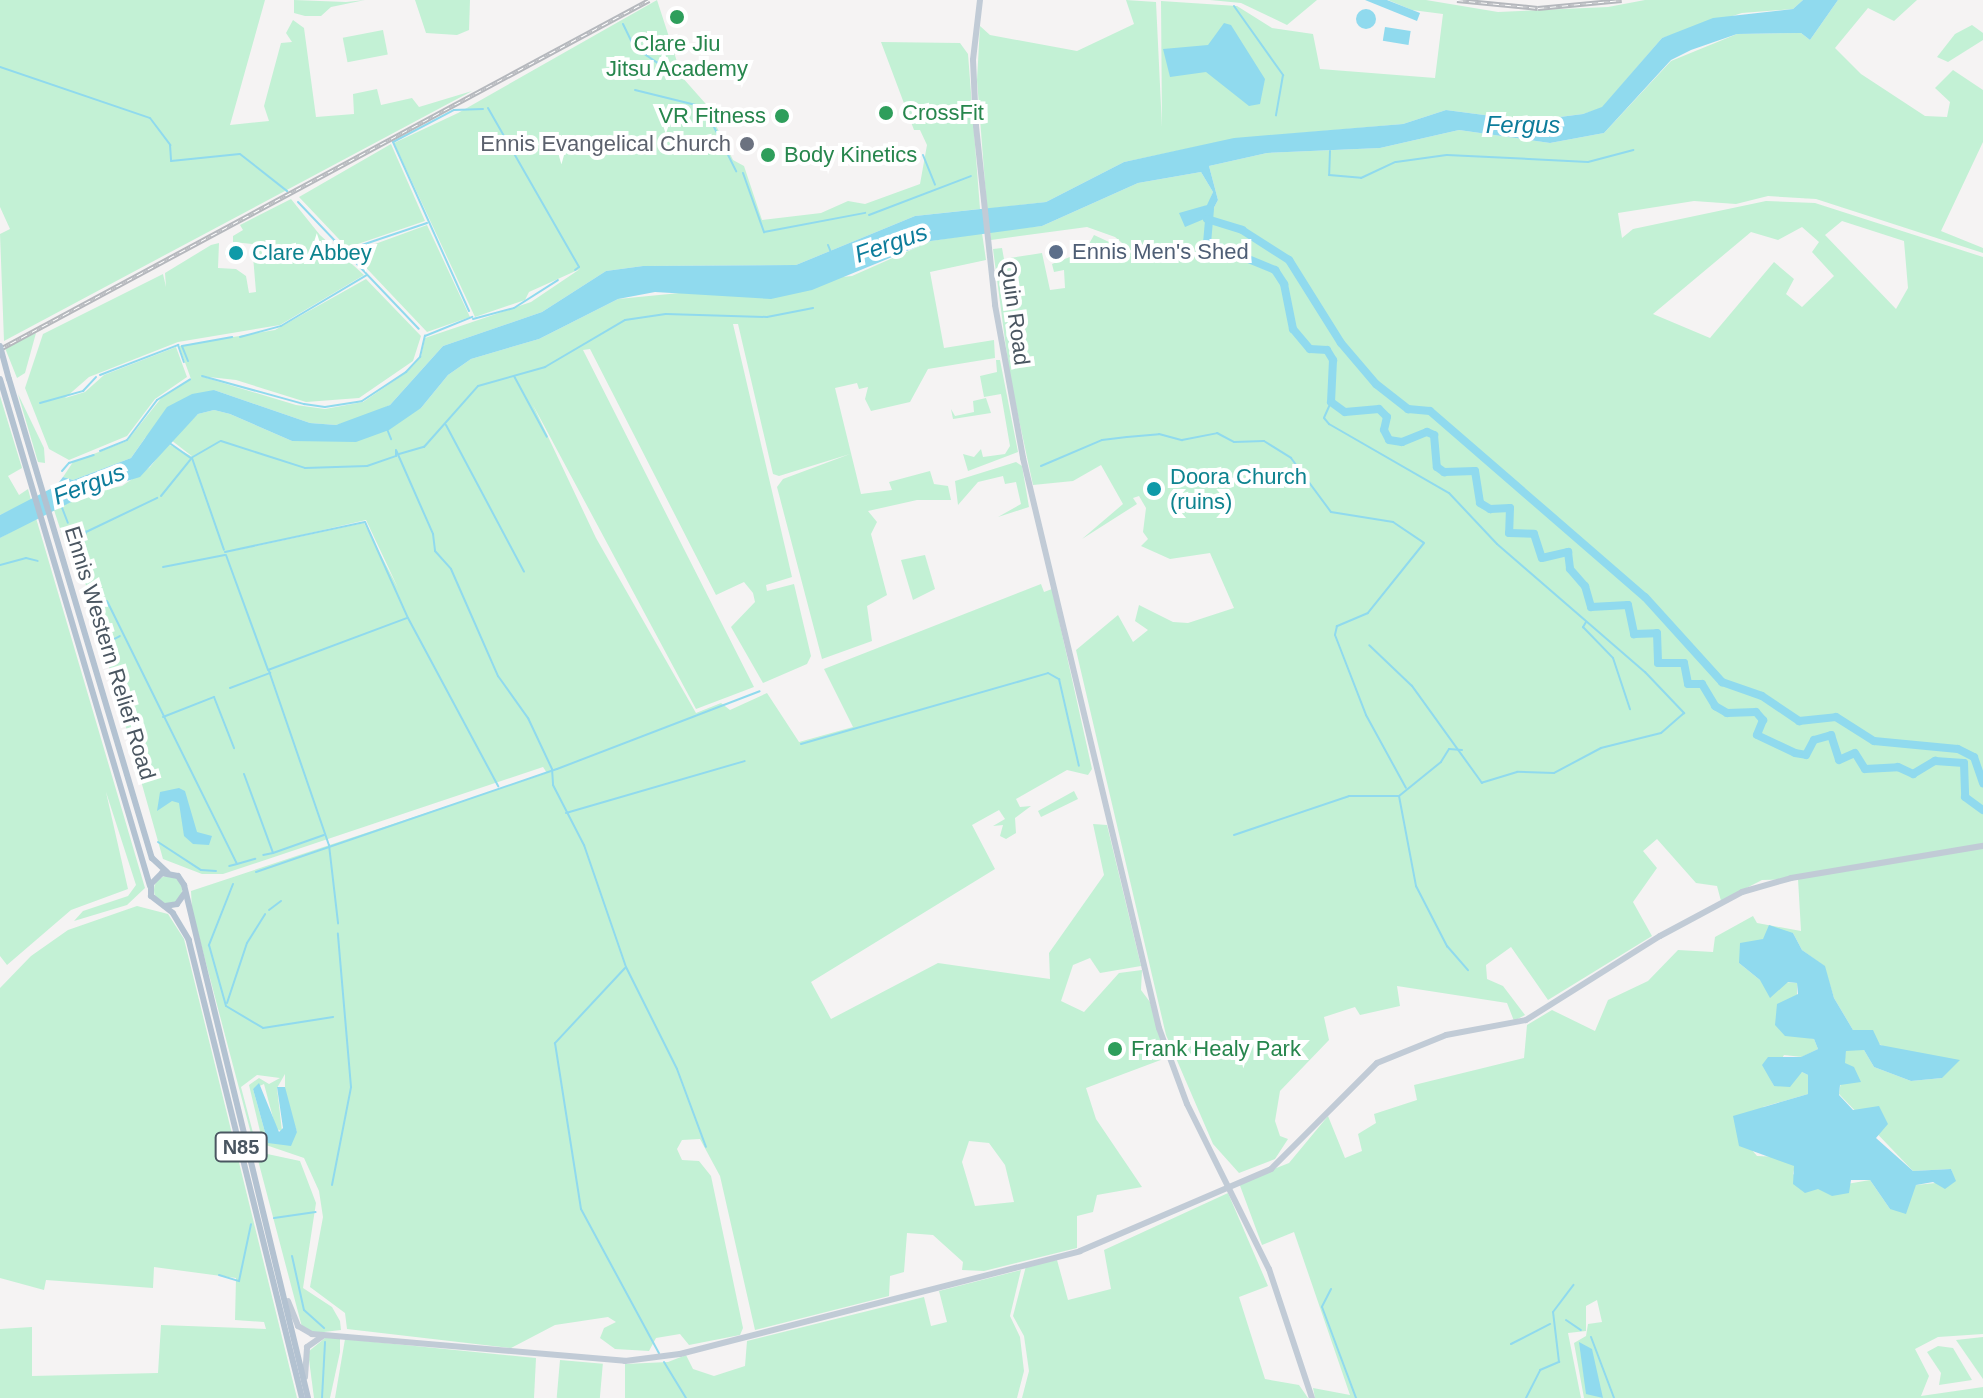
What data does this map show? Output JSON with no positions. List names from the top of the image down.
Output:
{
  "streets": {
    "main road": ["Ennis Western Relief Road", "N85"],
    "street": ["Quin Road"]
  },
  "crossings": [
    ["Ennis Western Relief Road", "N85"]
  ],
  "water": ["Fergus"],
  "places": [
    "Clare Jiu Jitsu Academy",
    "CrossFit",
    "VR Fitness",
    "Ennis Evangelical Church",
    "Body Kinetics",
    "Ennis Men's Shed",
    "Clare Abbey",
    "Doora Church (ruins)",
    "Frank Healy Park"
  ]
}
